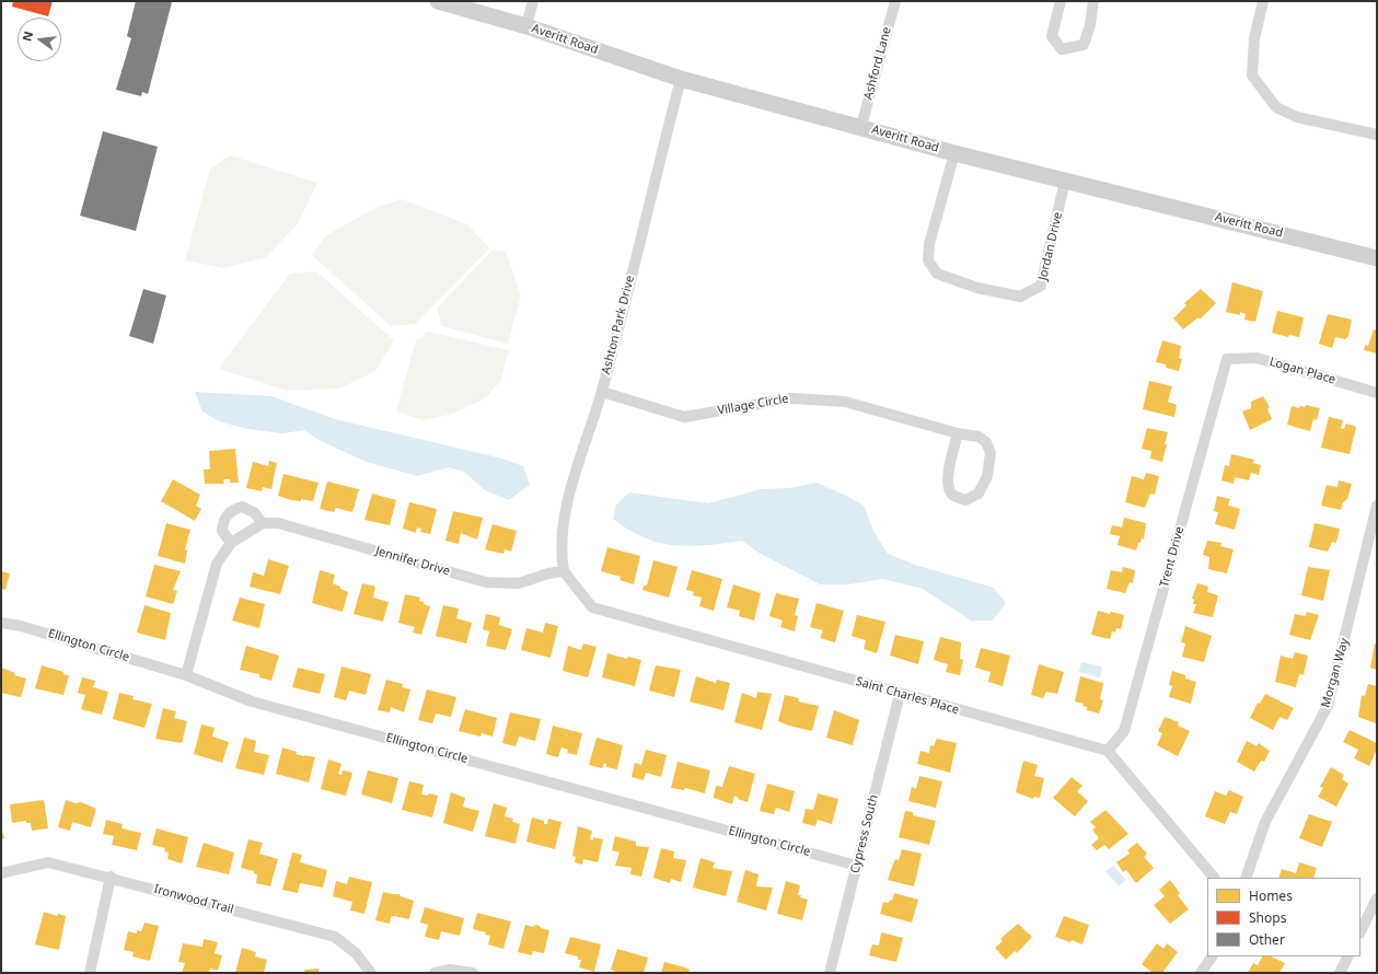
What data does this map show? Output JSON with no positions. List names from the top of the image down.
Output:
{
  "streets": {
    "street": [
      "Averitt Road",
      "Ashford Lane",
      "Jordan Drive",
      "Ashton Park Drive",
      "Logan Place",
      "Village Circle",
      "Trent Drive",
      "Jennifer Drive",
      "Ellington Circle",
      "Morgan Way",
      "Saint Charles Place",
      "Cypress South",
      "Ironwood Trail"
    ]
  },
  "crossings": [
    ["Averitt Road", "Ashford Lane"],
    ["Averitt Road", "Jordan Drive"],
    ["Averitt Road", "Ashton Park Drive"],
    ["Ashton Park Drive", "Village Circle"],
    ["Ashton Park Drive", "Jennifer Drive"],
    ["Ashton Park Drive", "Saint Charles Place"],
    ["Logan Place", "Trent Drive"],
    ["Trent Drive", "Saint Charles Place"],
    ["Jennifer Drive", "Saint Charles Place"],
    ["Ellington Circle", "Cypress South"],
    ["Saint Charles Place", "Cypress South"]
  ],
  "legend": ["Homes", "Shops", "Other"],
  "north": "left"
}
